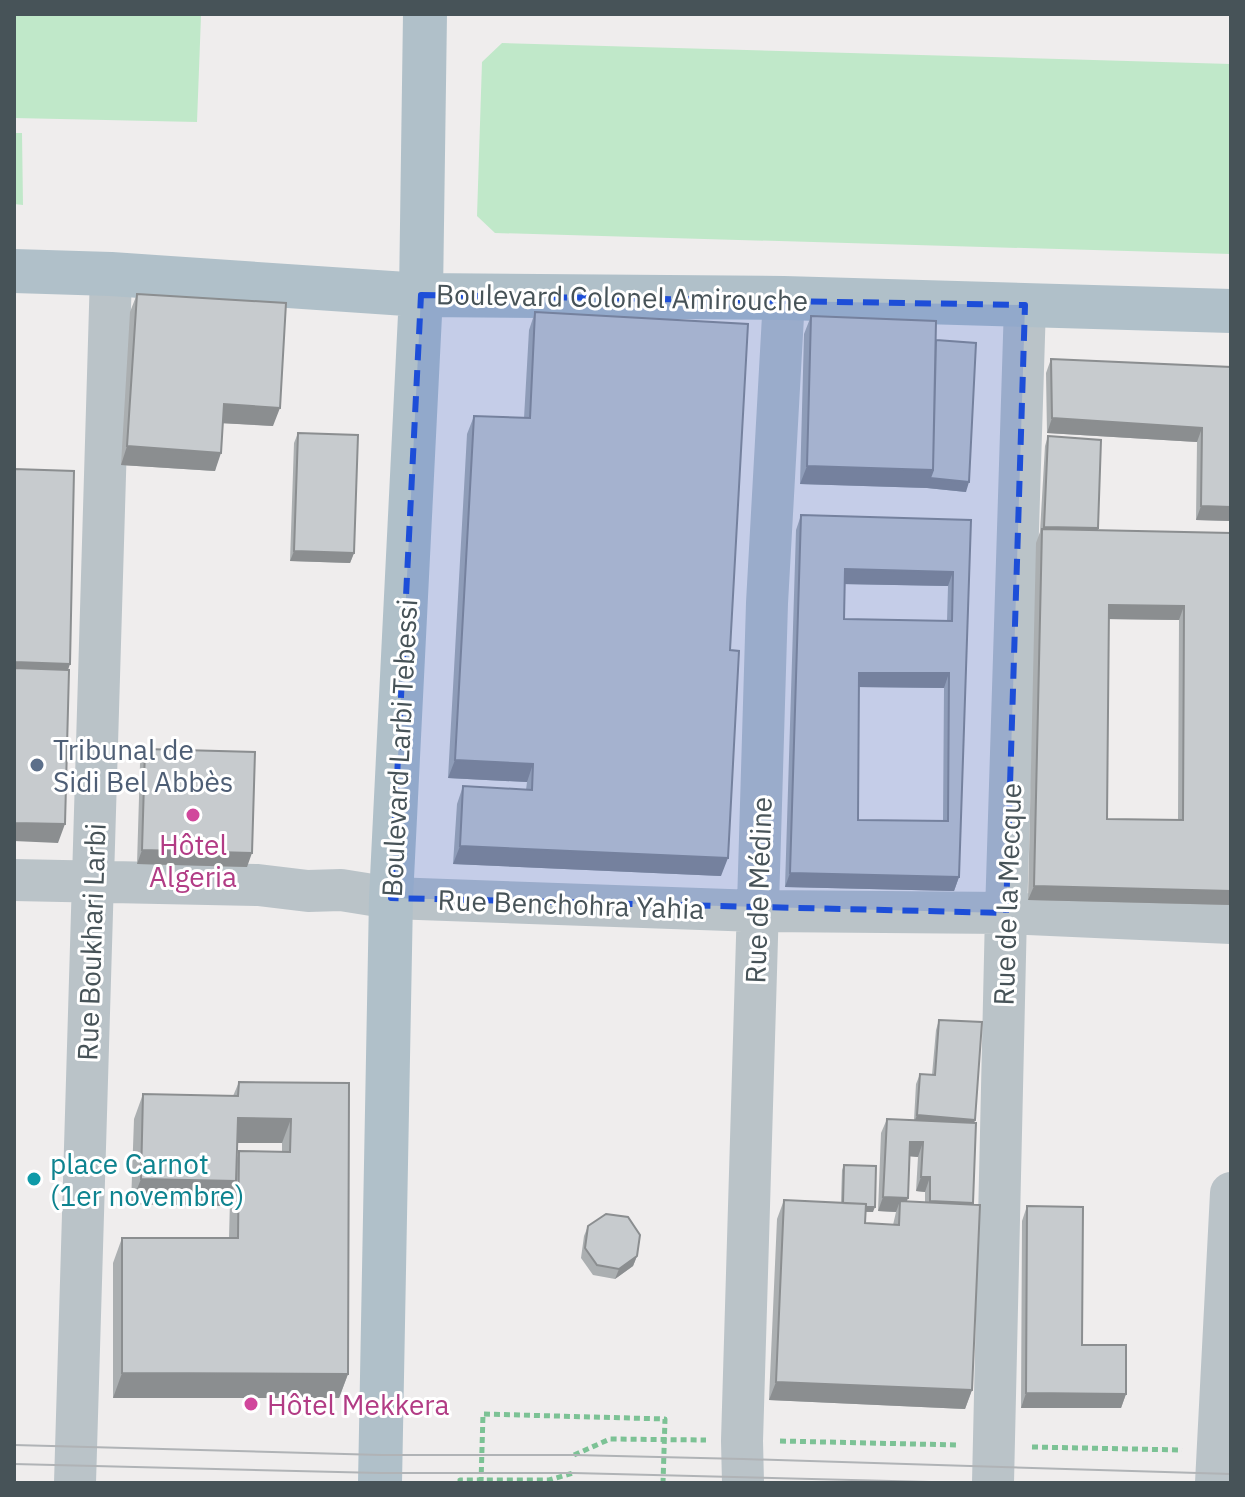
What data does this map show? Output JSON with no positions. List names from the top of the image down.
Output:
{
  "streets": {
    "main road": ["Boulevard Colonel Amirouche", "Boulevard Larbi Tebessi"],
    "street": [
      "Rue de Médine",
      "Rue de la Mecque",
      "Rue Benchohra Yahia",
      "Rue Boukhari Larbi"
    ]
  },
  "crossings": [
    ["Boulevard Colonel Amirouche", "Boulevard Larbi Tebessi"],
    ["Boulevard Colonel Amirouche", "Rue de Médine"],
    ["Boulevard Colonel Amirouche", "Rue de la Mecque"],
    ["Boulevard Colonel Amirouche", "Rue Boukhari Larbi"],
    ["Boulevard Larbi Tebessi", "Rue Benchohra Yahia"],
    ["Rue de Médine", "Rue Benchohra Yahia"],
    ["Rue de la Mecque", "Rue Benchohra Yahia"],
    ["Rue Benchohra Yahia", "Rue Boukhari Larbi"]
  ],
  "places": [
    "Tribunal de Sidi Bel Abbès",
    "Hôtel Algeria",
    "place Carnot (1er novembre)",
    "Hôtel Mekkera"
  ]
}
